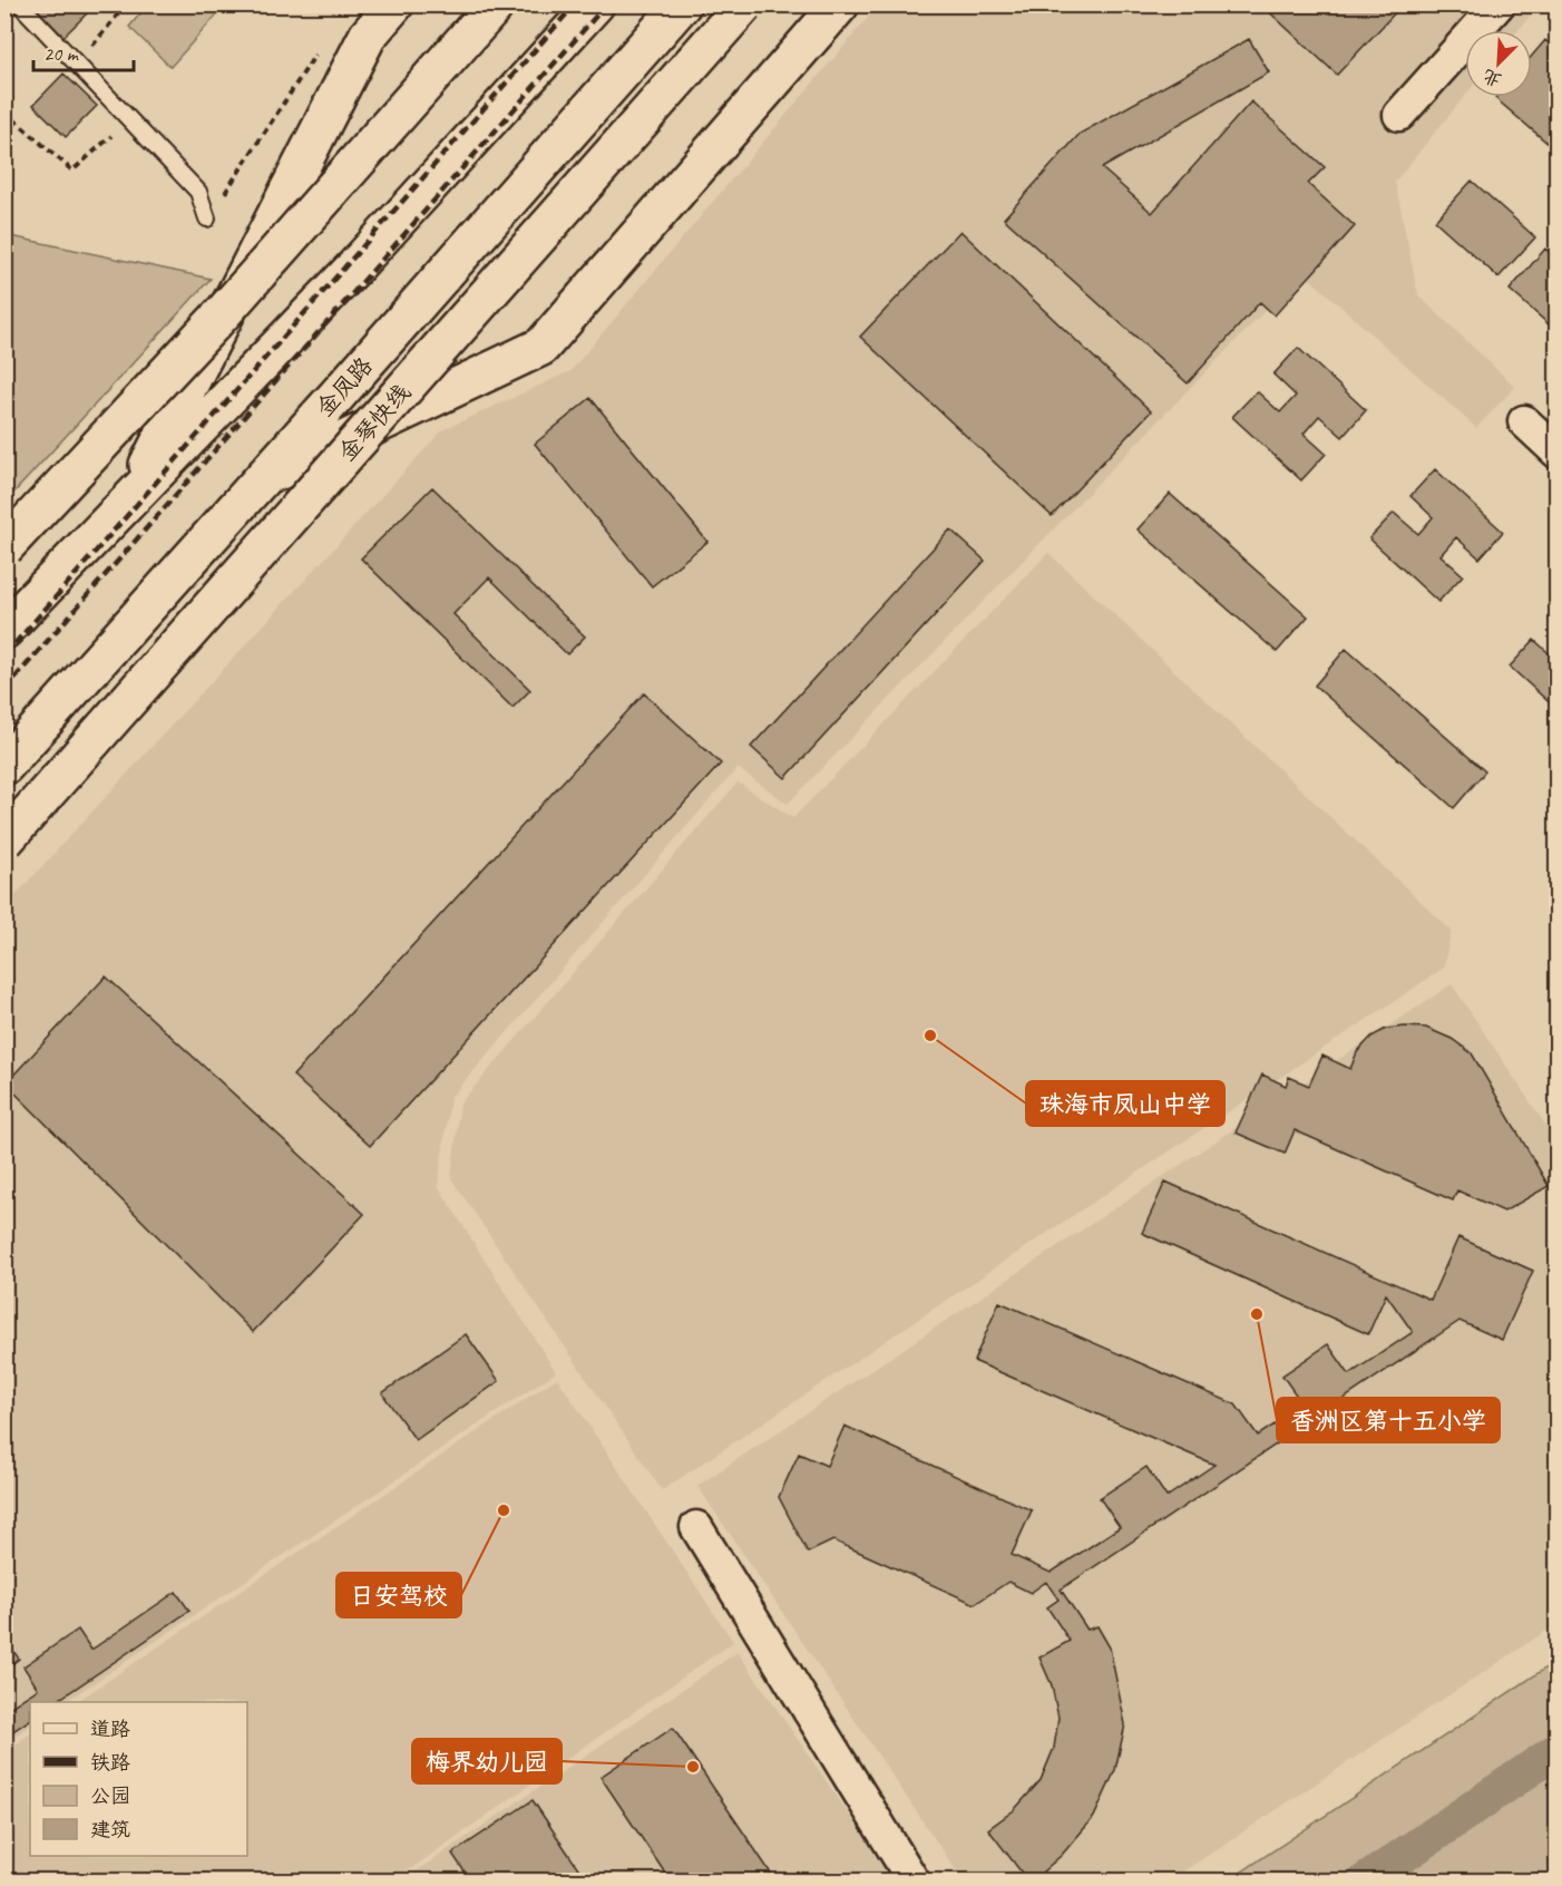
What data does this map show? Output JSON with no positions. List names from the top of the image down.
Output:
{
  "streets": {
    "main road": ["金凤路", "金琴快线"]
  },
  "places": [
    "珠海市凤山中学",
    "香洲区第十五小学",
    "日安驾校",
    "梅界幼儿园"
  ],
  "legend": [
    "道路",
    "铁路",
    "公园",
    "建筑"
  ],
  "scale_bar": "20 m",
  "north": "bottom left"
}
